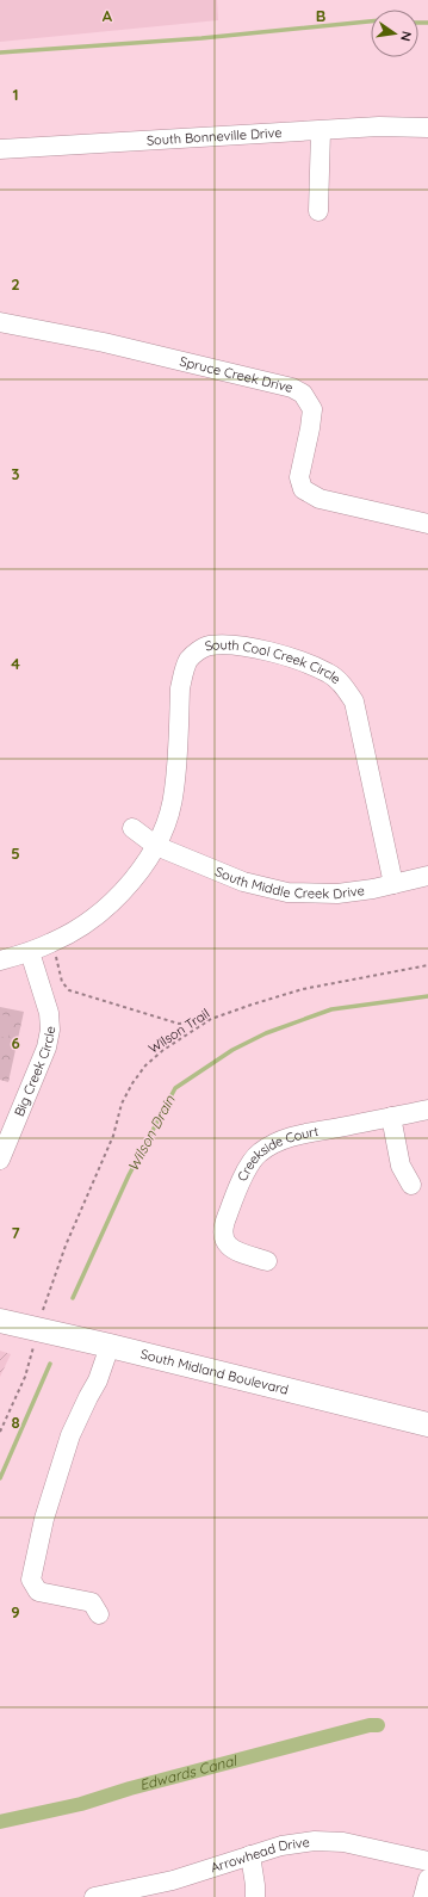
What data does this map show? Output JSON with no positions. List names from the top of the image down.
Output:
{
  "streets": {
    "main road": ["South Midland Boulevard"],
    "street": [
      "South Bonneville Drive",
      "Spruce Creek Drive",
      "South Cool Creek Circle",
      "South Middle Creek Drive",
      "Big Creek Circle",
      "Creekside Court",
      "Arrowhead Drive"
    ],
    "path": ["Wilson Trail"]
  },
  "crossings": [
    ["South Cool Creek Circle", "South Middle Creek Drive"]
  ],
  "water": ["Wilson Drain", "Edwards Canal"],
  "north": "right",
  "grid": {
    "columns": ["A", "B"],
    "rows": [
      "1",
      "2",
      "3",
      "4",
      "5",
      "6",
      "7",
      "8",
      "9"
    ]
  }
}
